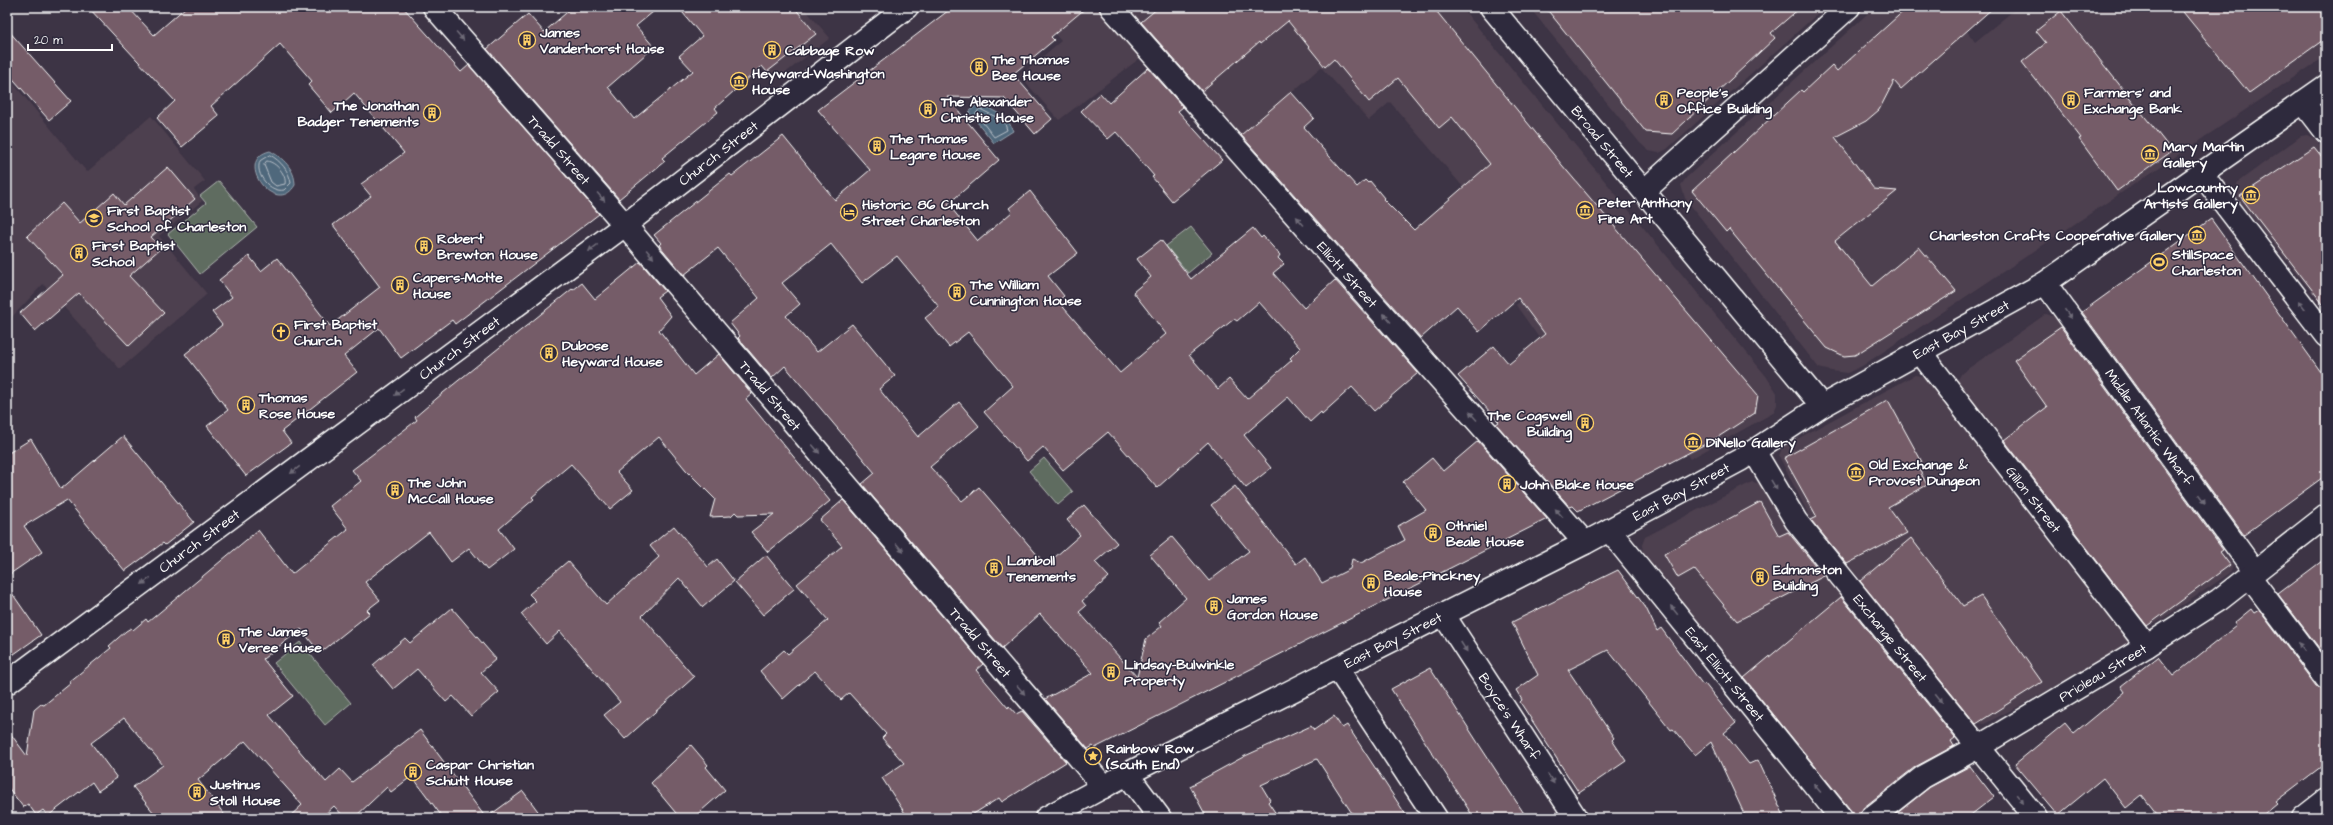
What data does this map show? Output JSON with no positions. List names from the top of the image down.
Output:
{
  "streets": {
    "street": [
      "Broad Street",
      "Tradd Street",
      "Church Street",
      "Elliott Street",
      "East Bay Street",
      "Middle Atlantic Wharf",
      "Gillon Street",
      "Exchange Street",
      "Prioleau Street",
      "East Elliott Street",
      "Boyce's Wharf"
    ]
  },
  "crossings": [
    ["Broad Street", "East Bay Street"],
    ["Tradd Street", "Church Street"],
    ["Tradd Street", "East Bay Street"],
    ["Elliott Street", "East Bay Street"],
    ["East Bay Street", "Middle Atlantic Wharf"],
    ["East Bay Street", "Gillon Street"],
    ["East Bay Street", "Exchange Street"],
    ["East Bay Street", "East Elliott Street"],
    ["East Bay Street", "Boyce's Wharf"],
    ["Middle Atlantic Wharf", "Prioleau Street"],
    ["Gillon Street", "Prioleau Street"],
    ["Exchange Street", "Prioleau Street"]
  ],
  "one_way": [
    "Tradd Street",
    "Church Street",
    "Elliott Street",
    "Exchange Street",
    "East Elliott Street"
  ],
  "places": {
    "building": [
      "James Vanderhorst House",
      "Cabbage Row",
      "The Thomas Bee House",
      "People's Office Building",
      "Farmers' and Exchange Bank",
      "The Alexander Christie House",
      "The Jonathan Badger Tenements",
      "The Thomas Legare House",
      "Robert Brewton House",
      "First Baptist School",
      "Capers-Motte House",
      "The William Cunnington House",
      "Dubose Heyward House",
      "Thomas Rose House",
      "The Cogswell Building",
      "John Blake House",
      "The John McCall House",
      "Othniel Beale House",
      "Lamboll Tenements",
      "Edmonston Building",
      "Beale-Pinckney House",
      "James Gordon House",
      "The James Veree House",
      "Lindsay-Bulwinkle Property",
      "Caspar Christian Schutt House",
      "Justinus Stoll House"
    ],
    "museum": [
      "Heyward-Washington House",
      "Mary Martin Gallery",
      "Lowcountry Artists Gallery",
      "Peter Anthony Fine Art",
      "Charleston Crafts Cooperative Gallery",
      "DiNello Gallery",
      "Old Exchange & Provost Dungeon"
    ],
    "hotel": ["Historic 86 Church Street Charleston"],
    "school or university": ["First Baptist School of Charleston"],
    "sports": ["StillSpace Charleston"],
    "church": ["First Baptist Church"],
    "place": ["Rainbow Row (South End)"]
  },
  "scale_bar": "20 m"
}
